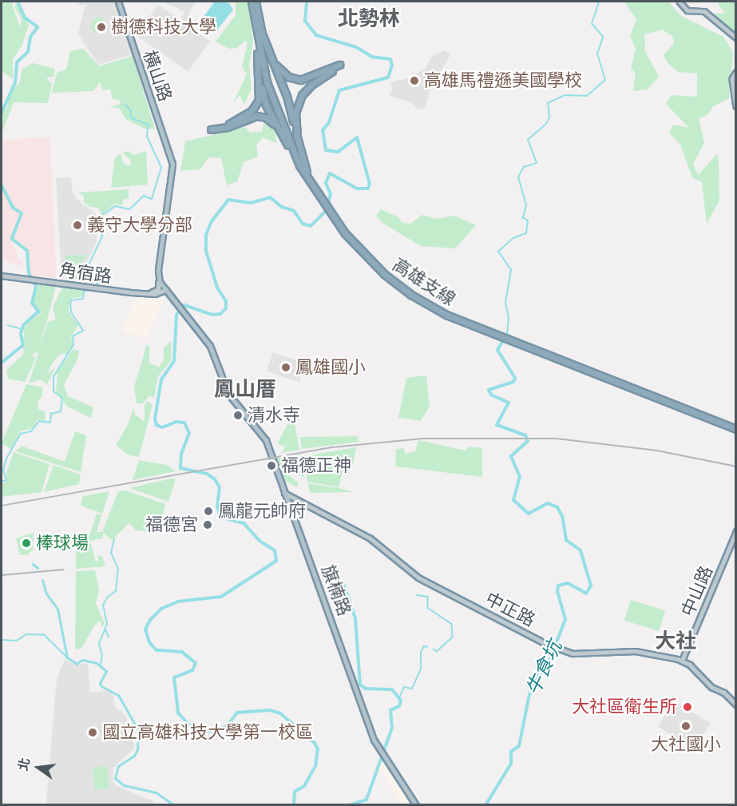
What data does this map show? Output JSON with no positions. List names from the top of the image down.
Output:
{
  "streets": {
    "highway": ["高雄支線"],
    "main road": [
      "橫山路",
      "角宿路",
      "旗楠路",
      "中山路",
      "中正路"
    ]
  },
  "crossings": [
    ["旗楠路", "中正路"],
    ["中山路", "中正路"]
  ],
  "districts": ["北勢林", "鳳山厝", "大社"],
  "water": ["牛食坑"],
  "places": [
    "樹德科技大學",
    "高雄馬禮遜美國學校",
    "義守大學分部",
    "鳳雄國小",
    "清水寺",
    "福德正神",
    "鳳龍元帥府",
    "福德宮",
    "棒球場",
    "大社區衛生所",
    "大社國小",
    "國立高雄科技大學第一校區"
  ],
  "north": "left"
}
